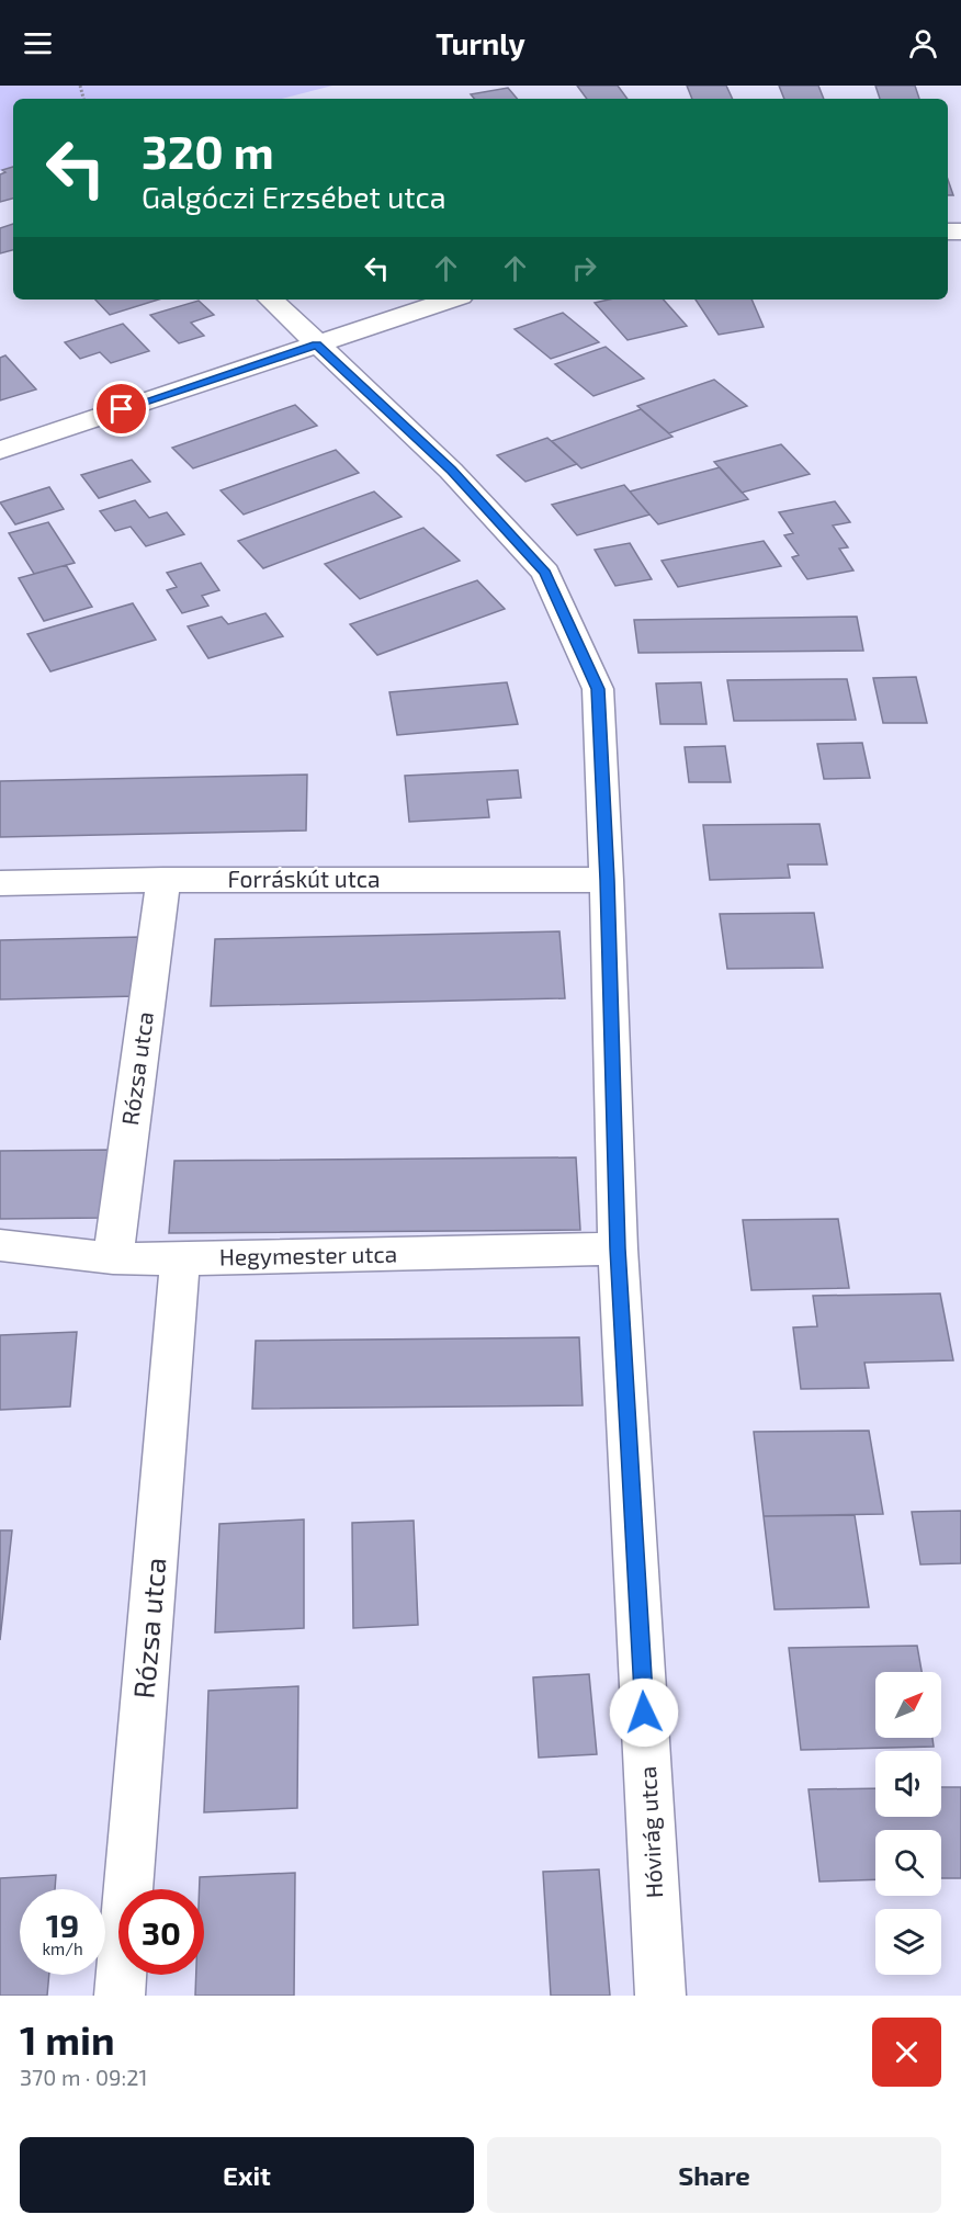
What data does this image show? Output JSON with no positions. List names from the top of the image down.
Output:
{
  "streets": {
    "street": [
      "Forráskút utca",
      "Rózsa utca",
      "Hegymester utca",
      "Hóvirág utca"
    ]
  },
  "crossings": [
    ["Forráskút utca", "Rózsa utca"],
    ["Forráskút utca", "Hóvirág utca"],
    ["Rózsa utca", "Hegymester utca"],
    ["Hegymester utca", "Hóvirág utca"]
  ],
  "north": "top right",
  "page": {
    "header": "Turnly",
    "turn": ["320 m", "Galgóczi Erzsébet utca"],
    "speed": "19 km/h",
    "limit": "30",
    "heading": ["1 min", "370 m · 09:21"],
    "buttons": ["Exit", "Share"]
  }
}
